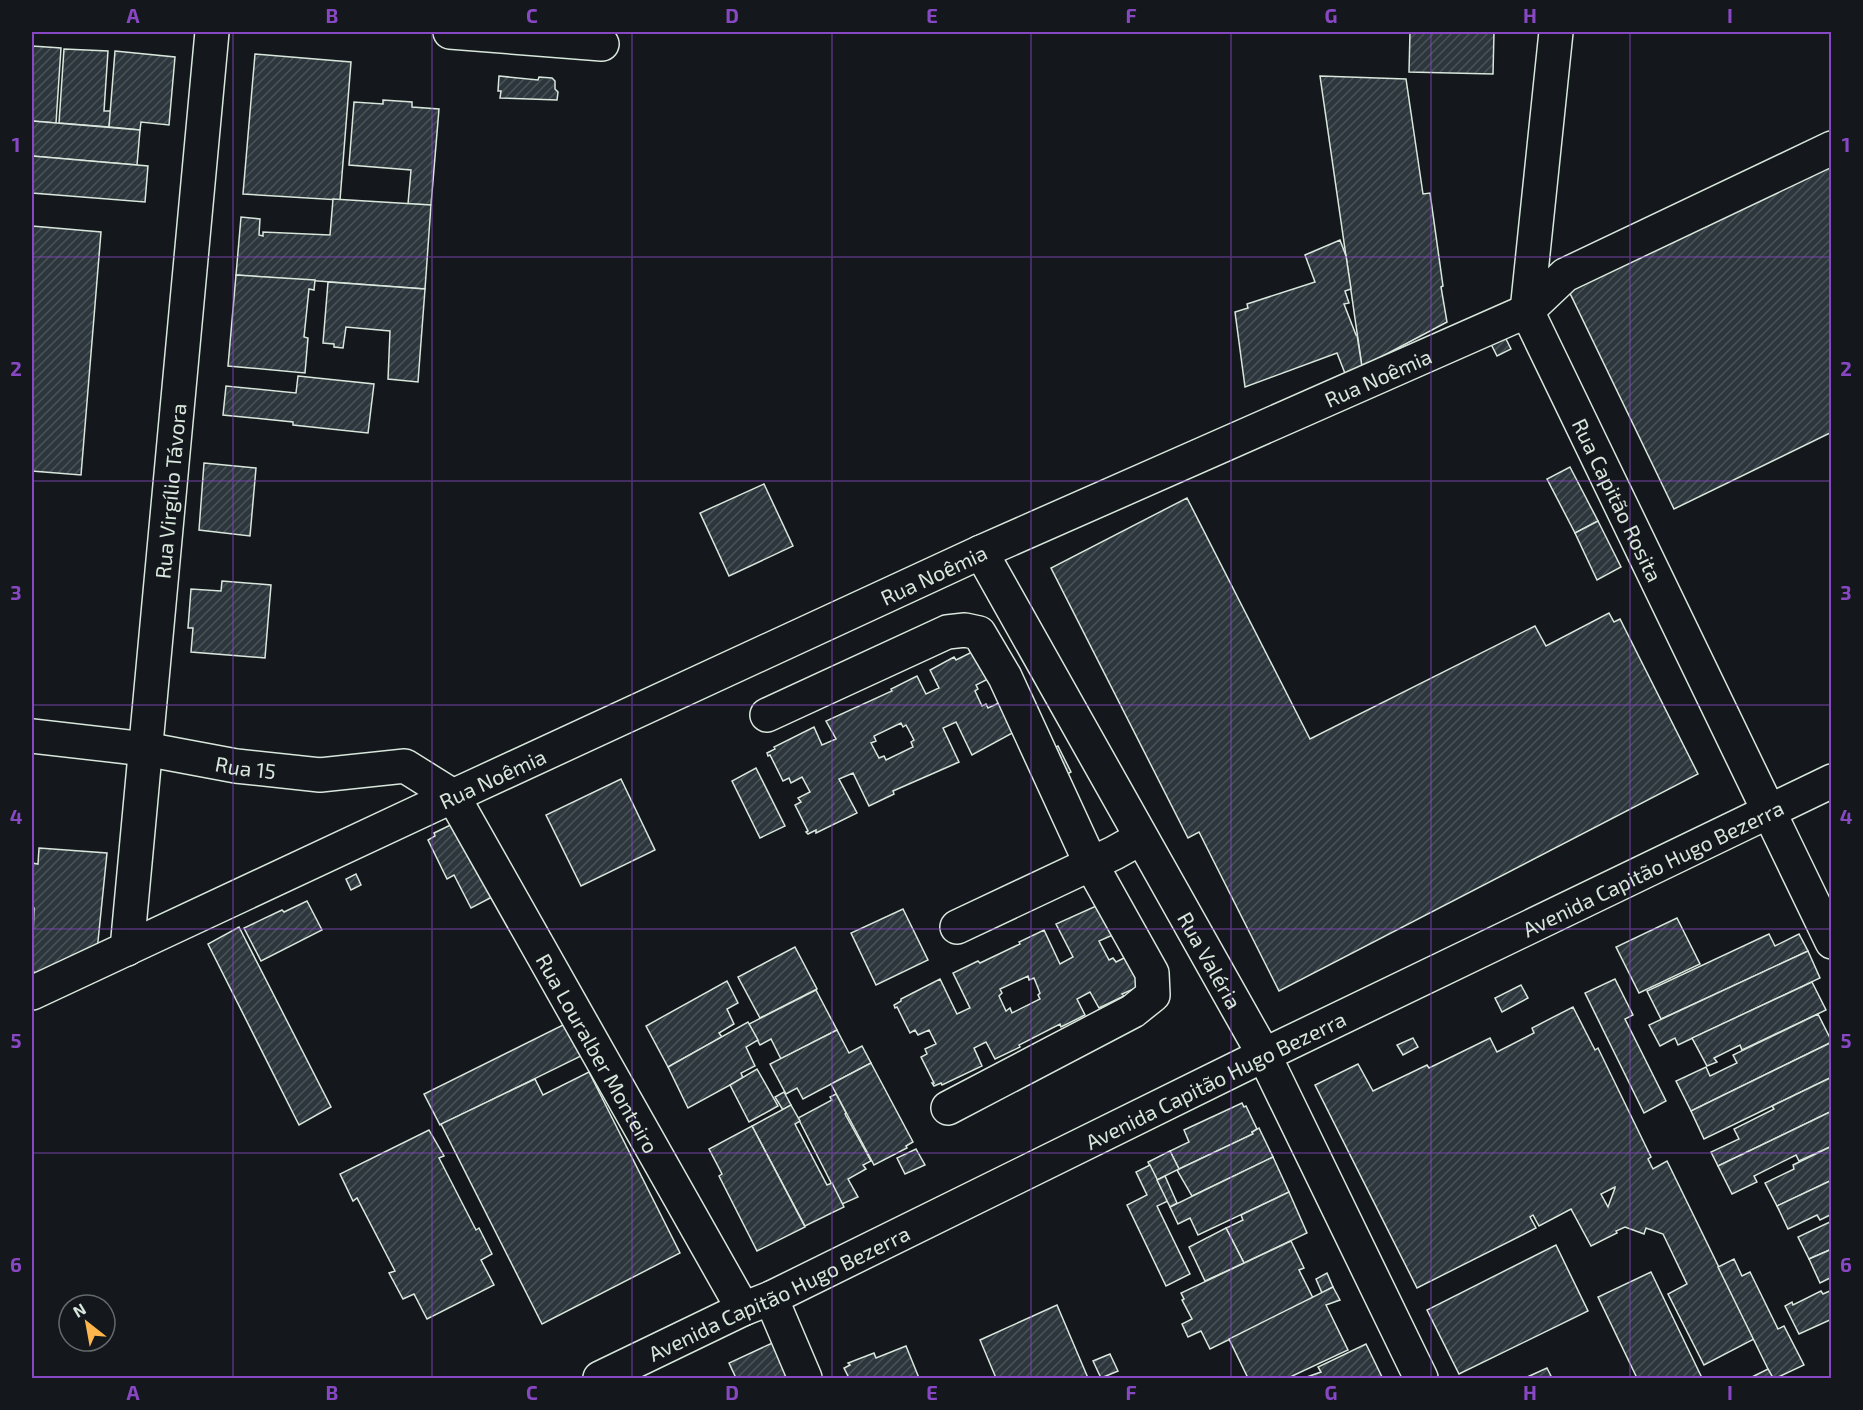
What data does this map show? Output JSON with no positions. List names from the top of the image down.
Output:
{
  "streets": {
    "street": [
      "Rua Noêmia",
      "Rua Virgílio Távora",
      "Rua Capitão Rosita",
      "Rua 15",
      "Avenida Capitão Hugo Bezerra",
      "Rua Valéria",
      "Rua Louralber Monteiro"
    ]
  },
  "crossings": [
    ["Rua Noêmia", "Rua Virgílio Távora"],
    ["Rua Noêmia", "Rua Capitão Rosita"],
    ["Rua Noêmia", "Rua 15"],
    ["Rua Noêmia", "Rua Valéria"],
    ["Rua Noêmia", "Rua Louralber Monteiro"],
    ["Rua Virgílio Távora", "Rua 15"],
    ["Rua Capitão Rosita", "Avenida Capitão Hugo Bezerra"],
    ["Rua 15", "Rua Louralber Monteiro"],
    ["Avenida Capitão Hugo Bezerra", "Rua Valéria"],
    ["Avenida Capitão Hugo Bezerra", "Rua Louralber Monteiro"]
  ],
  "north": "top left",
  "grid": {
    "columns": [
      "A",
      "B",
      "C",
      "D",
      "E",
      "F",
      "G",
      "H",
      "I"
    ],
    "rows": [
      "1",
      "2",
      "3",
      "4",
      "5",
      "6"
    ]
  }
}
